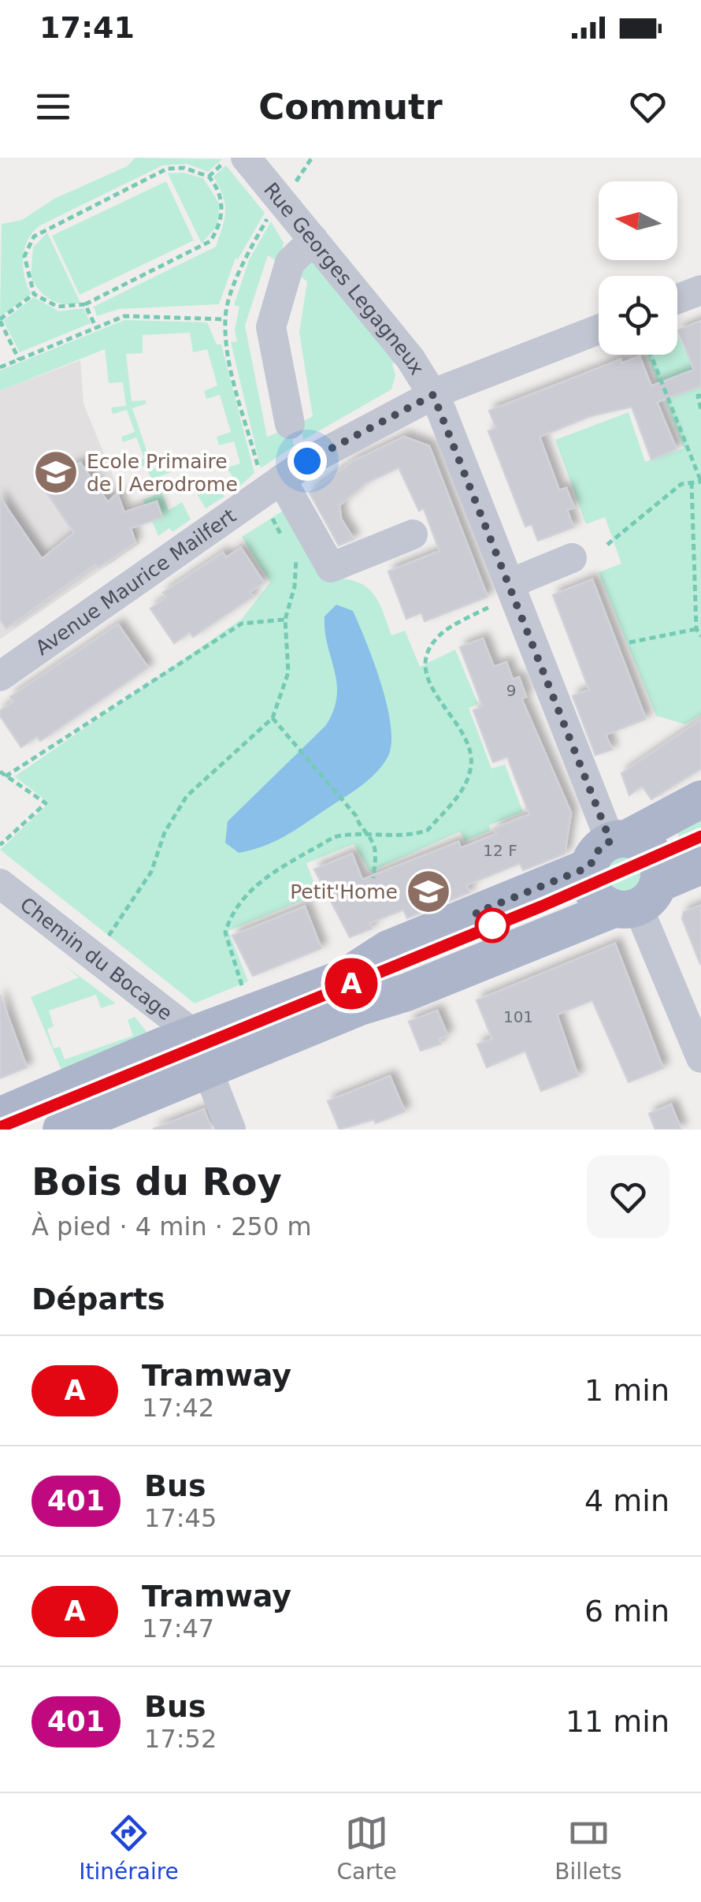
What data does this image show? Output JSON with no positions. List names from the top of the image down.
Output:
{
  "streets": {
    "street": ["Rue Georges Legagneux", "Avenue Maurice Mailfert", "Chemin du Bocage"]
  },
  "crossings": [
    ["Rue Georges Legagneux", "Avenue Maurice Mailfert"]
  ],
  "places": {
    "school or university": ["Ecole Primaire de l Aerodrome", "Petit'Home"]
  },
  "lines": ["tram line A"],
  "house_numbers": ["9", "12 F", "101"],
  "north": "left",
  "page": {
    "status": "17:41",
    "header": "Commutr",
    "on_map": "A",
    "heading": [
      ["Bois du Roy", "À pied · 4 min · 250 m"],
      "Départs"
    ],
    "list": [
      {
        "mark": "A",
        "name": "Tramway",
        "note": "17:42",
        "value": "1 min"
      },
      {
        "mark": "401",
        "name": "Bus",
        "note": "17:45",
        "value": "4 min"
      },
      {
        "mark": "A",
        "name": "Tramway",
        "note": "17:47",
        "value": "6 min"
      },
      {
        "mark": "401",
        "name": "Bus",
        "note": "17:52",
        "value": "11 min"
      }
    ],
    "tabs": ["Itinéraire", "Carte", "Billets"]
  }
}
